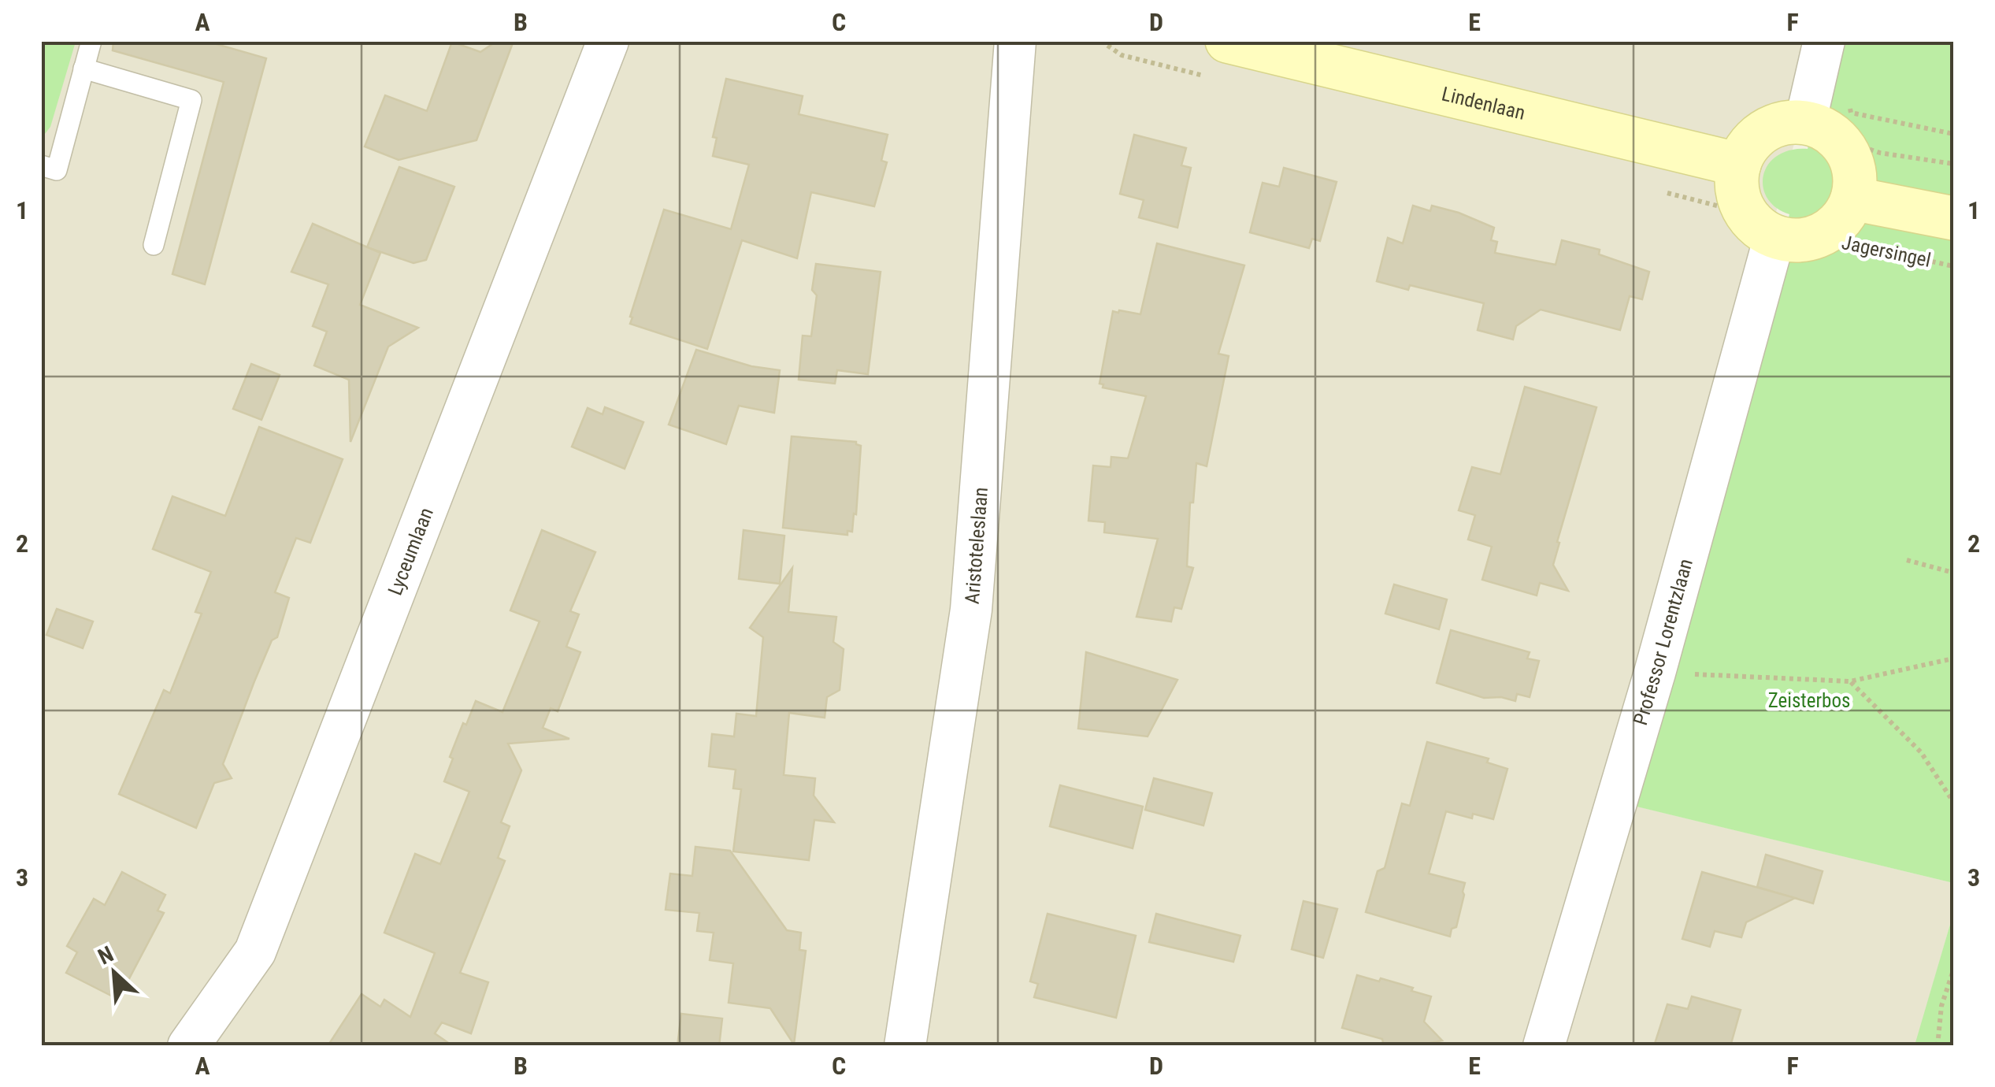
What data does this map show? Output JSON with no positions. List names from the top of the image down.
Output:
{
  "streets": {
    "street": [
      "Lindenlaan",
      "Aristoteleslaan",
      "Lyceumlaan",
      "Professor Lorentzlaan"
    ],
    "path": ["Jagersingel"]
  },
  "crossings": [
    ["Lindenlaan", "Jagersingel"],
    ["Lindenlaan", "Professor Lorentzlaan"],
    ["Jagersingel", "Professor Lorentzlaan"]
  ],
  "parks": ["Zeisterbos"],
  "north": "top left",
  "grid": {
    "columns": [
      "A",
      "B",
      "C",
      "D",
      "E",
      "F"
    ],
    "rows": ["1", "2", "3"]
  }
}
